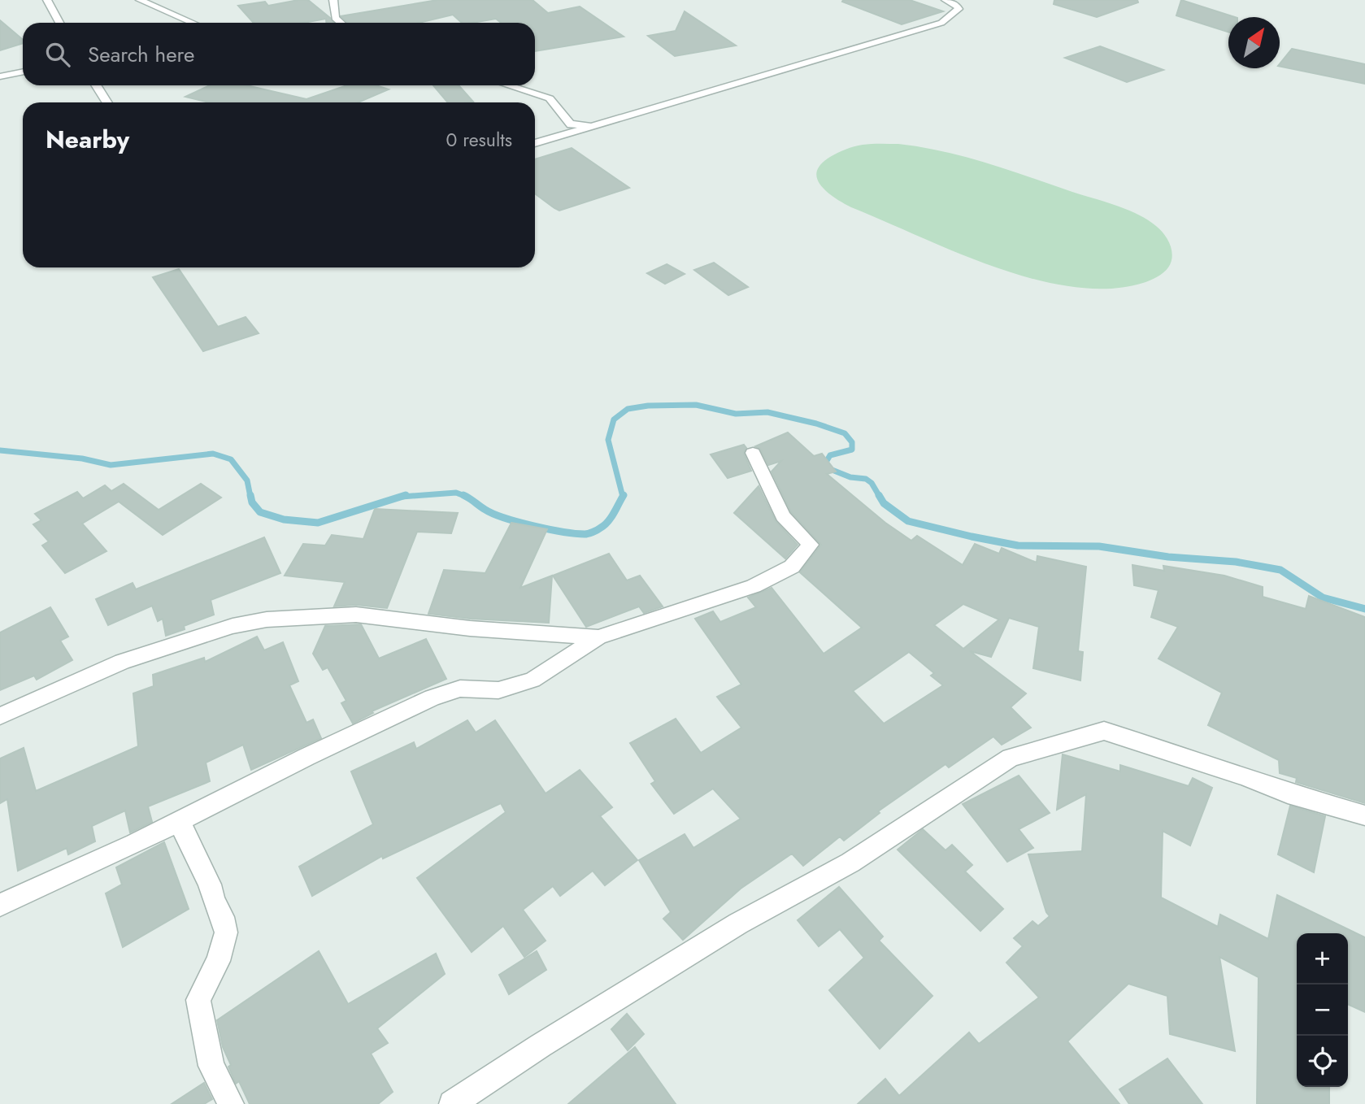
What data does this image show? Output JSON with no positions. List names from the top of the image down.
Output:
{
  "north": "top right",
  "page": {
    "search": "Search here",
    "heading": ["Nearby", "0 results"],
    "map_buttons": ["+", "−"]
  }
}
